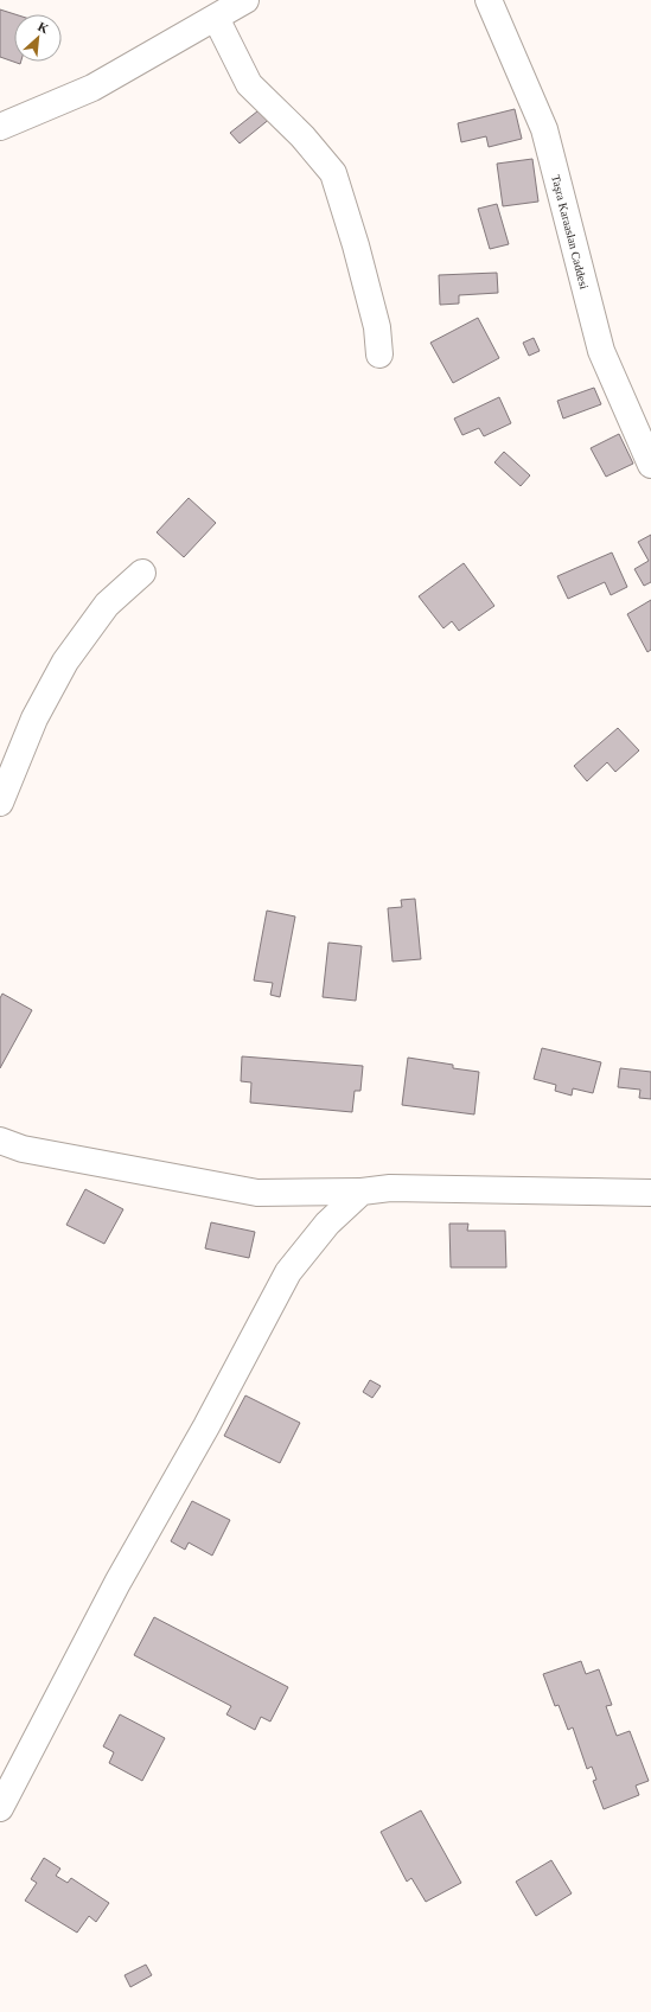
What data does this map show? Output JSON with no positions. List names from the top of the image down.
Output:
{
  "streets": {
    "street": ["Taşra Karaaslan Caddesi"]
  },
  "north": "top right"
}
